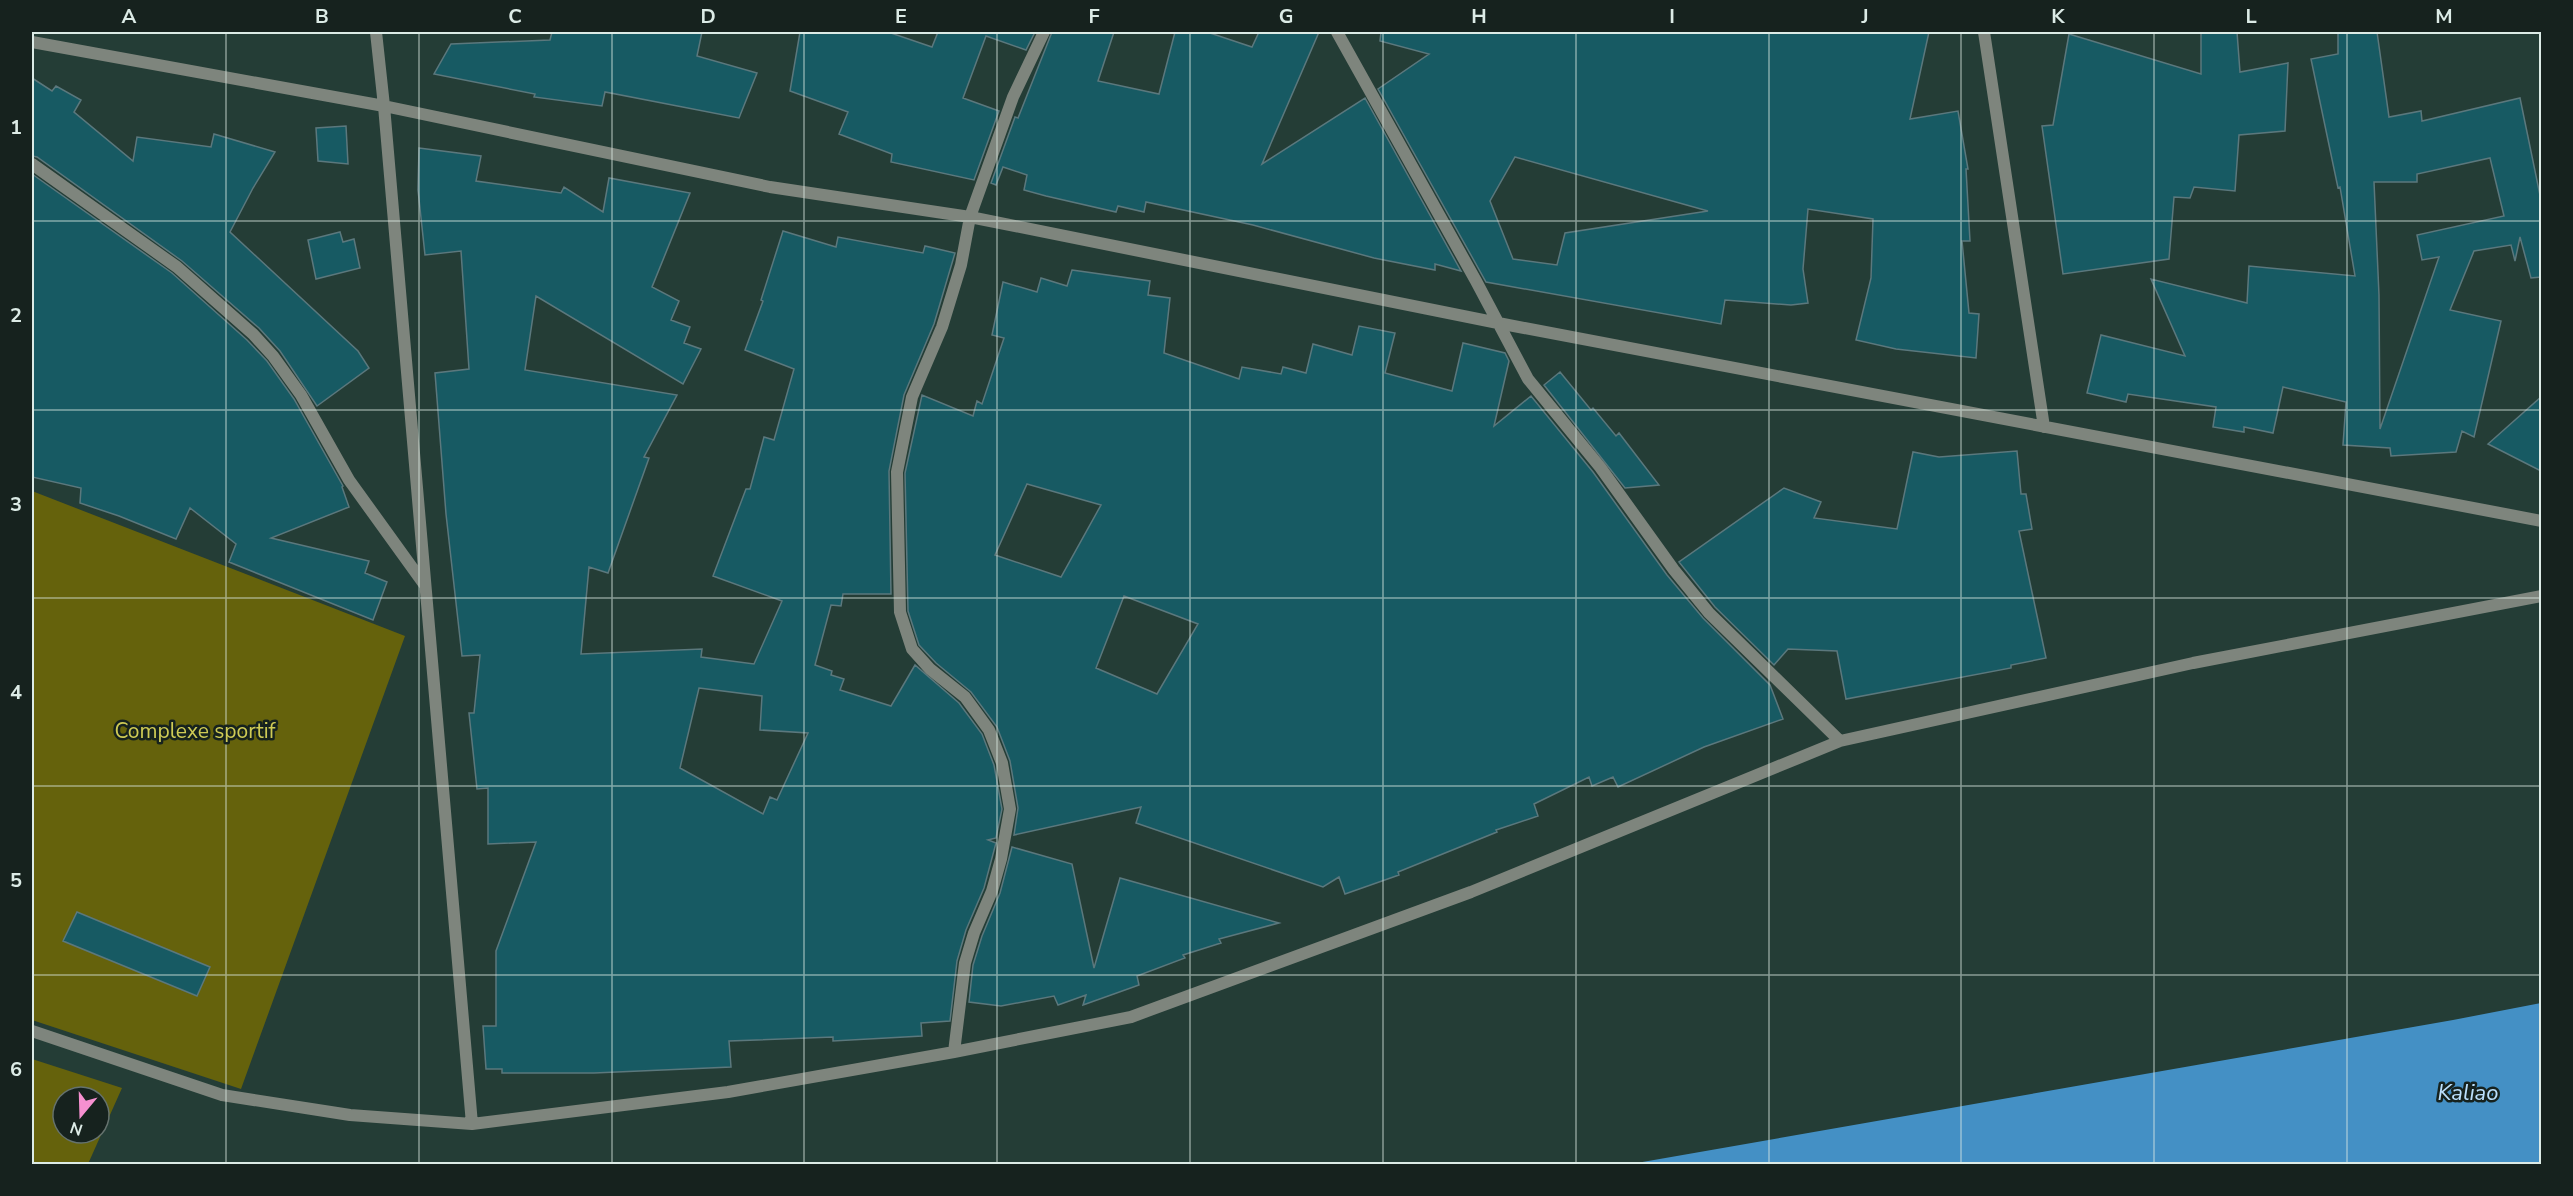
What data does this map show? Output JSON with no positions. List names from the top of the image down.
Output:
{
  "water": ["Kaliao"],
  "parks": ["Complexe sportif"],
  "north": "bottom",
  "grid": {
    "columns": [
      "A",
      "B",
      "C",
      "D",
      "E",
      "F",
      "G",
      "H",
      "I",
      "J",
      "K",
      "L",
      "M"
    ],
    "rows": [
      "1",
      "2",
      "3",
      "4",
      "5",
      "6"
    ]
  }
}
